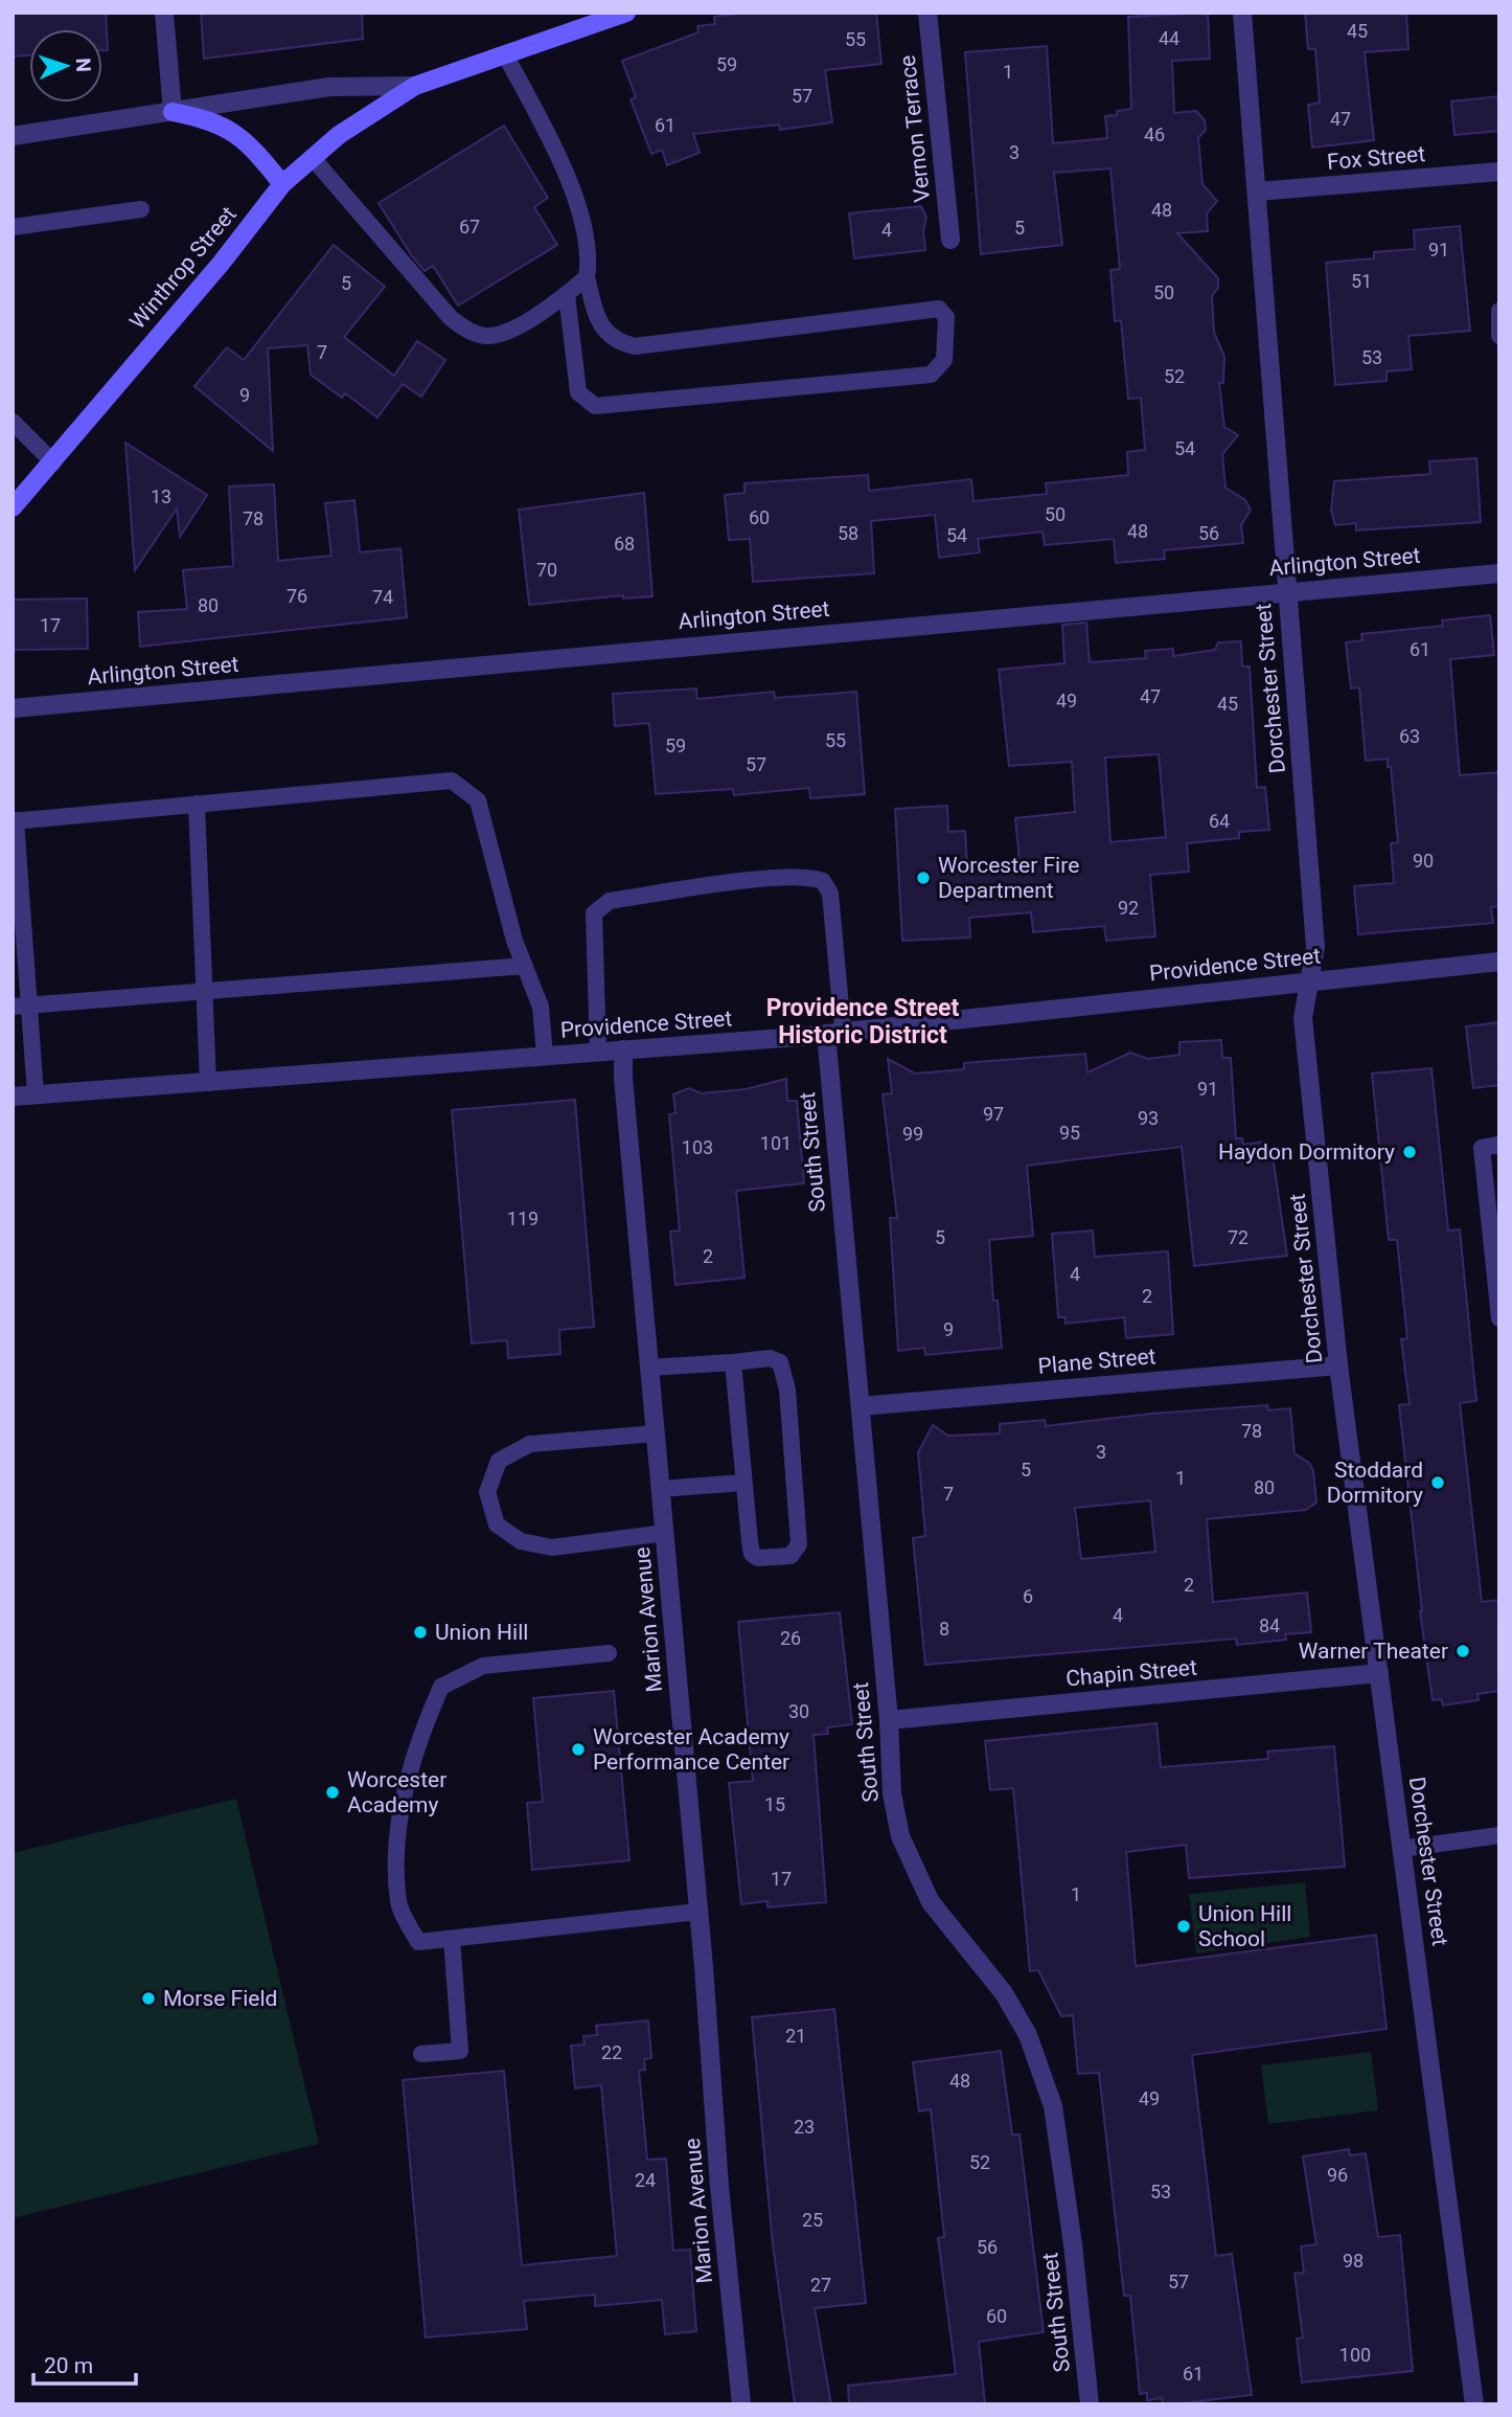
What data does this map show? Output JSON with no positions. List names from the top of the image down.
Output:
{
  "streets": {
    "main road": ["Winthrop Street"],
    "street": [
      "Vernon Terrace",
      "Fox Street",
      "Arlington Street",
      "Dorchester Street",
      "Providence Street",
      "South Street",
      "Plane Street",
      "Marion Avenue",
      "Chapin Street"
    ]
  },
  "crossings": [
    ["Fox Street", "Dorchester Street"],
    ["Arlington Street", "Dorchester Street"],
    ["Dorchester Street", "Providence Street"],
    ["Dorchester Street", "Plane Street"],
    ["Dorchester Street", "Chapin Street"],
    ["Providence Street", "South Street"],
    ["Providence Street", "Marion Avenue"],
    ["South Street", "Plane Street"],
    ["South Street", "Chapin Street"]
  ],
  "districts": ["Providence Street Historic District"],
  "places": [
    "Worcester Fire Department",
    "Haydon Dormitory",
    "Stoddard Dormitory",
    "Union Hill",
    "Warner Theater",
    "Worcester Academy Performance Center",
    "Worcester Academy",
    "Union Hill School",
    "Morse Field"
  ],
  "house_numbers": [
    "45",
    "44",
    "55",
    "59",
    "1",
    "57",
    "47",
    "61",
    "46",
    "3",
    "48",
    "67",
    "5",
    "4",
    "91",
    "51",
    "5",
    "50",
    "7",
    "53",
    "52",
    "9",
    "54",
    "13",
    "50",
    "60",
    "78",
    "48",
    "58",
    "56",
    "54",
    "68",
    "70",
    "76",
    "74",
    "80",
    "17",
    "61",
    "47",
    "49",
    "45",
    "63",
    "55",
    "59",
    "57",
    "64",
    "90",
    "92",
    "91",
    "97",
    "93",
    "95",
    "99",
    "101",
    "103",
    "119",
    "5",
    "72",
    "2",
    "4",
    "2",
    "9",
    "78",
    "3",
    "5",
    "1",
    "80",
    "7",
    "2",
    "6",
    "4",
    "84",
    "8",
    "26",
    "30",
    "15",
    "17",
    "1",
    "21",
    "22",
    "48",
    "49",
    "23",
    "52",
    "96",
    "24",
    "53",
    "25",
    "56",
    "98",
    "57",
    "27",
    "60",
    "100",
    "61"
  ],
  "scale_bar": "20 m",
  "north": "right"
}
